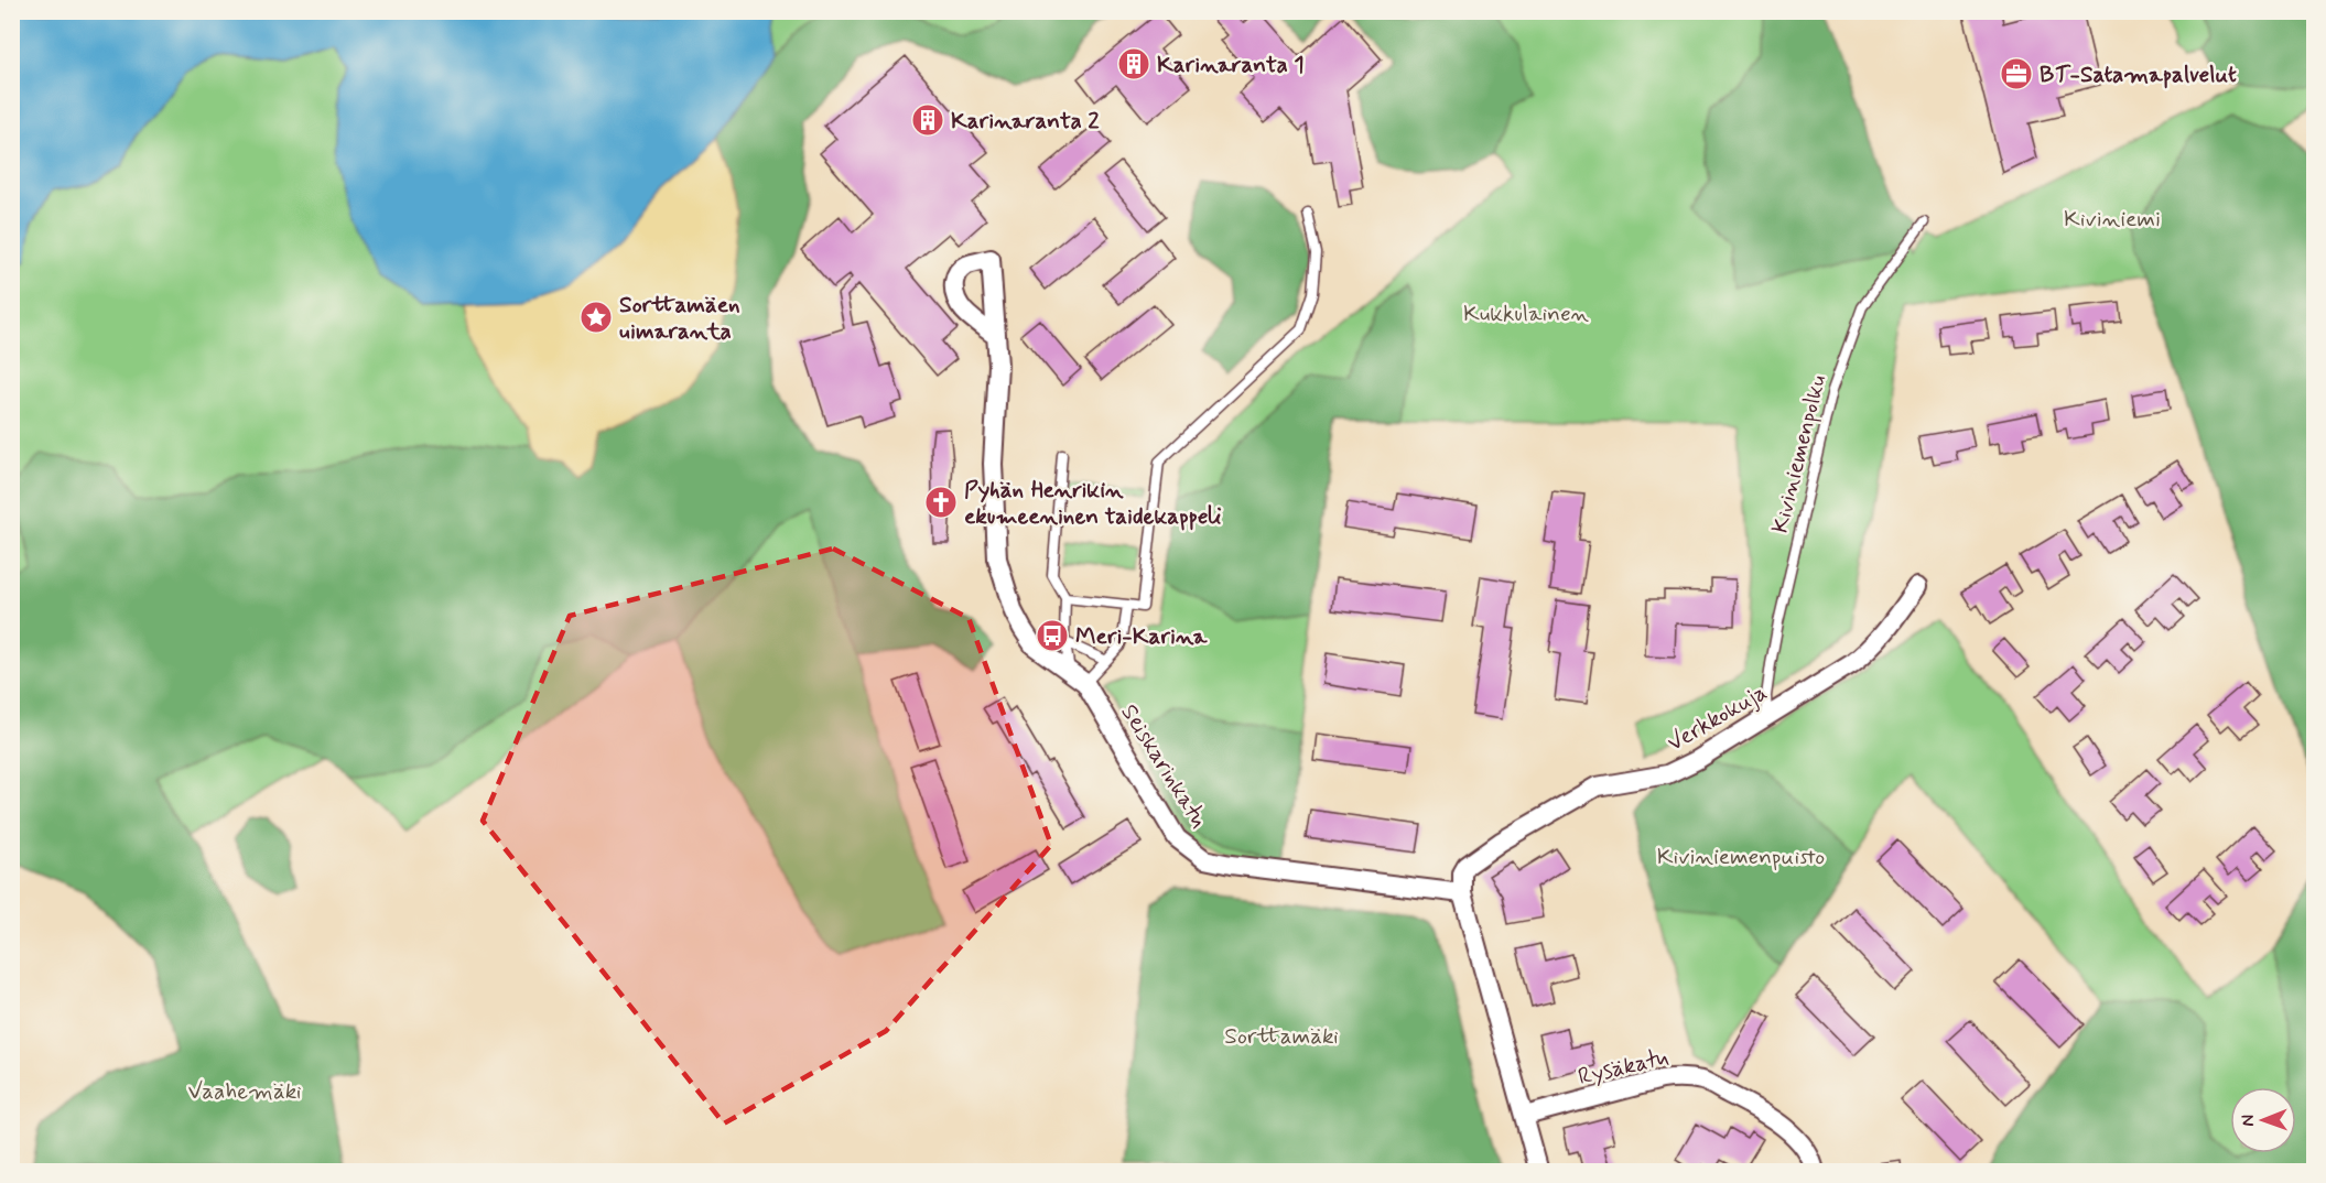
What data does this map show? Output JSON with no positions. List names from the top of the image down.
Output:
{
  "streets": {
    "street": ["Verkkokuja", "Seiskarinkatu", "Rysäkatu"],
    "lane": ["Kiviniemenpolku"]
  },
  "crossings": [
    ["Kiviniemenpolku", "Verkkokuja"],
    ["Verkkokuja", "Seiskarinkatu"]
  ],
  "parks": [
    "Kiviniemi",
    "Kukkulainen",
    "Kiviniemenpuisto",
    "Sorttamäki",
    "Vaahemäki"
  ],
  "places": {
    "building": ["Karinaranta 1", "Karinaranta 2"],
    "office": ["BT-Satamapalvelut"],
    "place": ["Sorttamäen uimaranta"],
    "church": ["Pyhän Henrikin ekumeeninen taidekappeli"],
    "bus stop": ["Meri-Karina"]
  },
  "north": "left"
}
